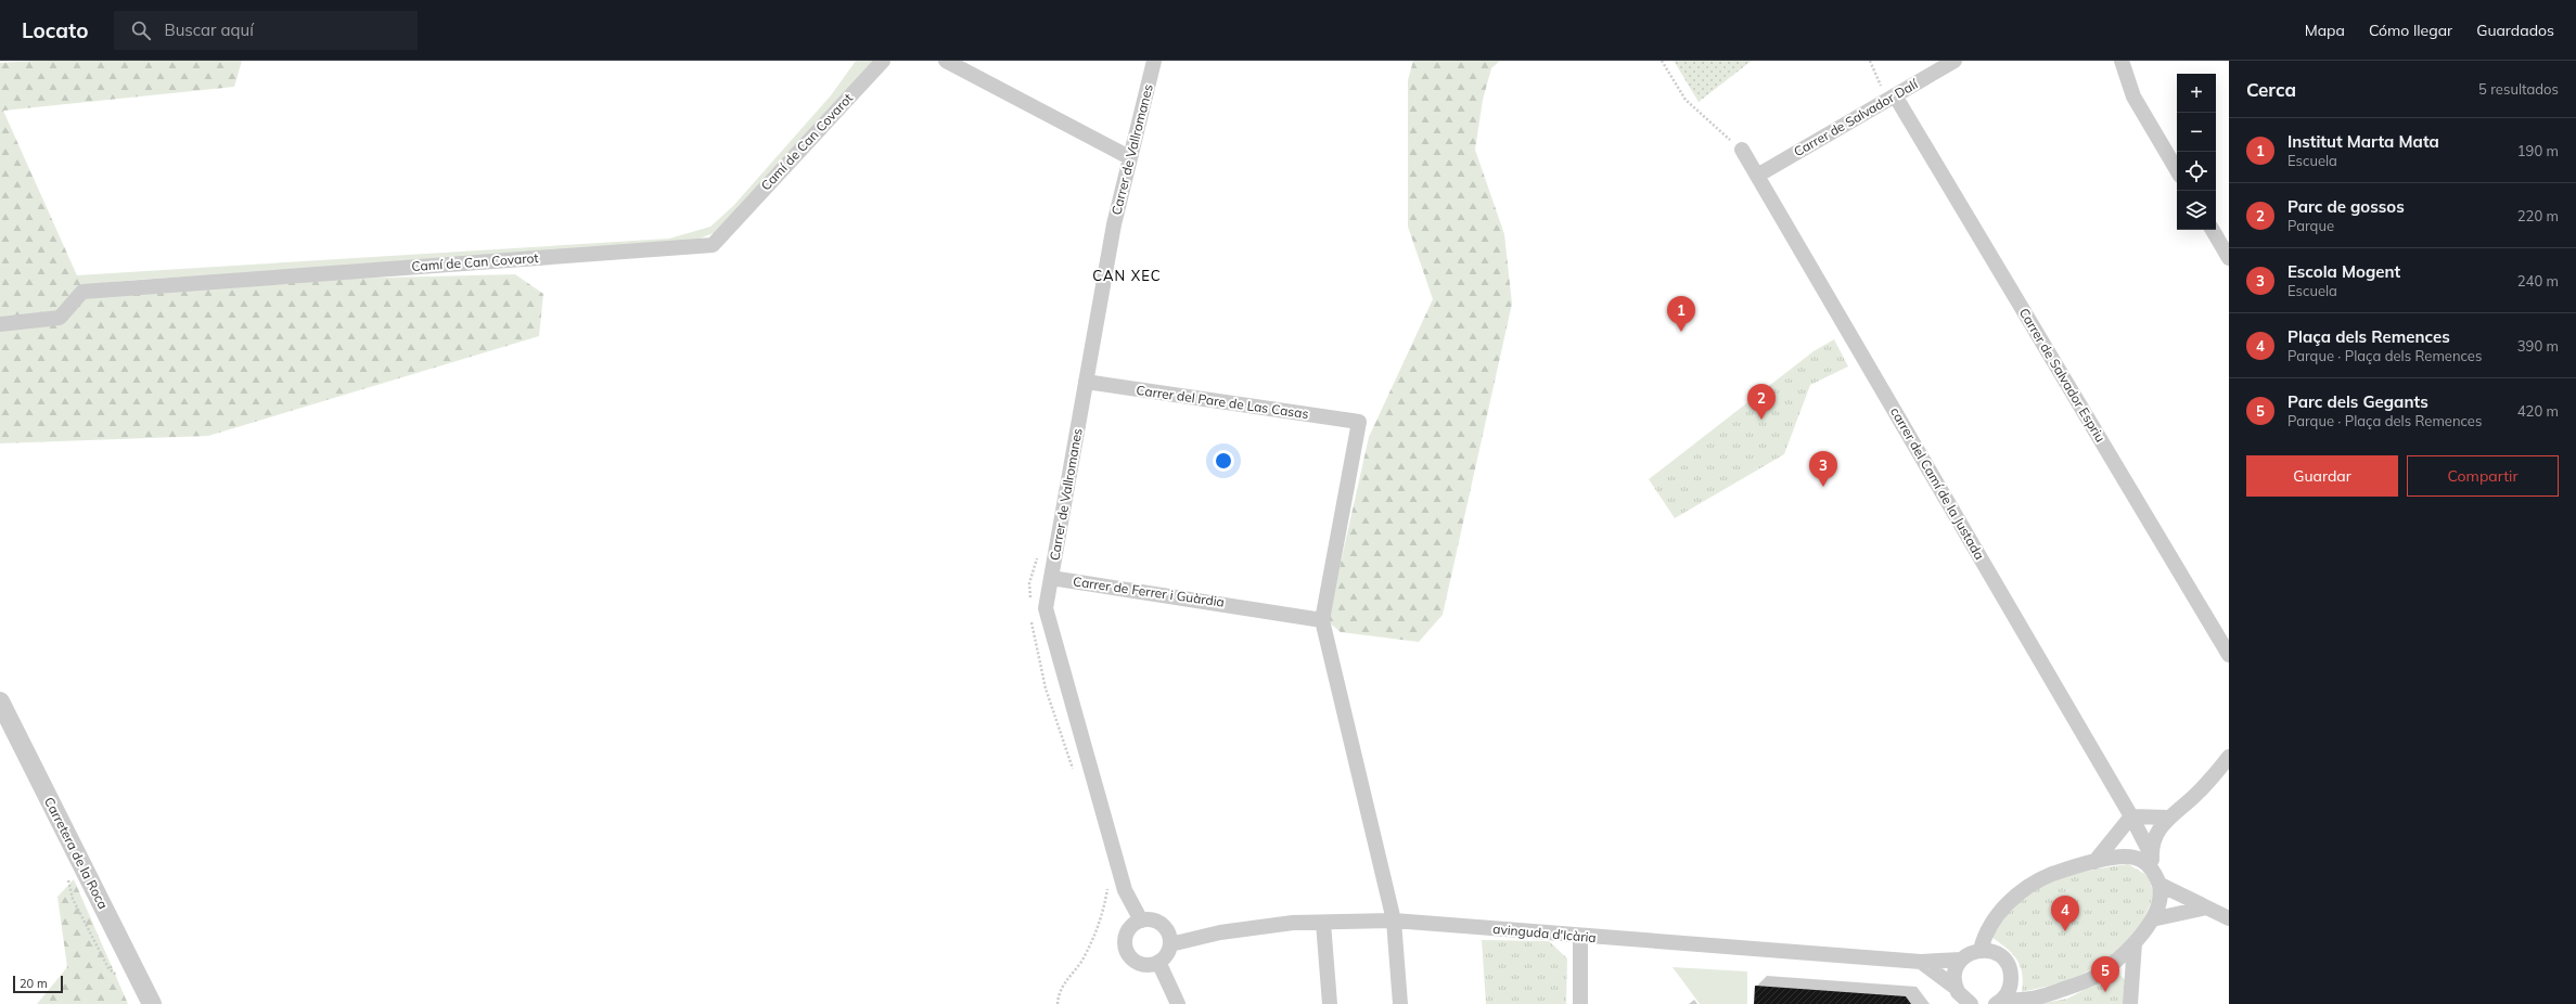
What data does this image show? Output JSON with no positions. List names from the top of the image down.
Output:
{
  "streets": {
    "street": [
      "Carrer de Salvador Dalí",
      "Camí de Can Covarot",
      "Carrer de Vallromanes",
      "Carrer de Salvador Espriu",
      "Carrer del Pare de Las Casas",
      "carrer del Camí de la Justada",
      "Carrer de Ferrer i Guàrdia",
      "Carretera de la Roca",
      "avinguda d'Icària"
    ]
  },
  "crossings": [
    ["Carrer de Salvador Dalí", "Carrer de Salvador Espriu"],
    ["Carrer de Salvador Dalí", "carrer del Camí de la Justada"],
    ["Carrer de Vallromanes", "Carrer del Pare de Las Casas"],
    ["Carrer de Vallromanes", "Carrer de Ferrer i Guàrdia"],
    ["Carrer de Vallromanes", "avinguda d'Icària"],
    ["Carrer del Pare de Las Casas", "Carrer de Ferrer i Guàrdia"]
  ],
  "districts": ["CAN XEC"],
  "scale_bar": "20 m",
  "page": {
    "header": "Locato",
    "search": "Buscar aquí",
    "nav": ["Mapa", "Cómo llegar", "Guardados"],
    "heading": ["Cerca", "5 resultados"],
    "map_buttons": ["+", "−"],
    "list": [
      {
        "mark": "1",
        "name": "Institut Marta Mata",
        "note": "Escuela",
        "value": "190 m"
      },
      {
        "mark": "2",
        "name": "Parc de gossos",
        "note": "Parque",
        "value": "220 m"
      },
      {
        "mark": "3",
        "name": "Escola Mogent",
        "note": "Escuela",
        "value": "240 m"
      },
      {
        "mark": "4",
        "name": "Plaça dels Remences",
        "note": "Parque · Plaça dels Remences",
        "value": "390 m"
      },
      {
        "mark": "5",
        "name": "Parc dels Gegants",
        "note": "Parque · Plaça dels Remences",
        "value": "420 m"
      }
    ],
    "pins": [
      "1",
      "2",
      "3",
      "4",
      "5"
    ],
    "buttons": ["Guardar", "Compartir"],
    "scale": "20 m"
  }
}
